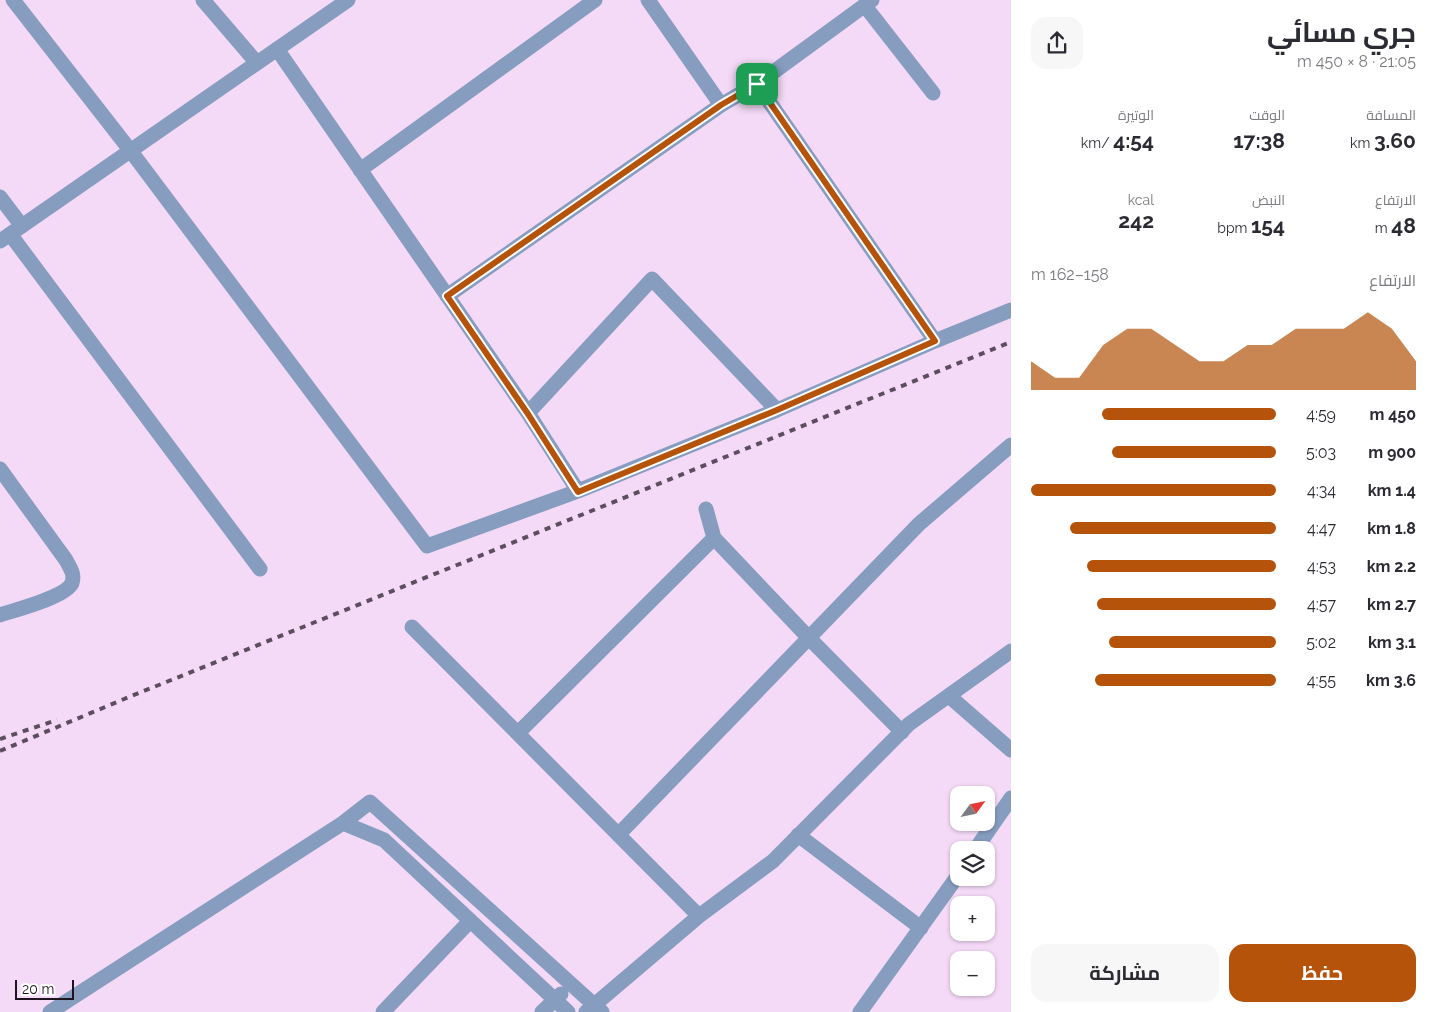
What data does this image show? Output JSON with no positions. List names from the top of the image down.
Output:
{
  "scale_bar": "20 m",
  "north": "top right",
  "page": {
    "heading": ["جري مسائي", "21:05 · 8 × 450 m"],
    "stats": [
      ["المسافة", "3.60 km"],
      ["الوقت", "17:38"],
      ["الوتيرة", "4:54 /km"],
      ["الارتفاع", "48 m"],
      ["النبض", "154 bpm"],
      ["kcal", "242"]
    ],
    "chart": ["الارتفاع", "158–162 m"],
    "list": [
      {
        "name": "450 m",
        "note": "4:59"
      },
      {
        "name": "900 m",
        "note": "5:03"
      },
      {
        "name": "1.4 km",
        "note": "4:34"
      },
      {
        "name": "1.8 km",
        "note": "4:47"
      },
      {
        "name": "2.2 km",
        "note": "4:53"
      },
      {
        "name": "2.7 km",
        "note": "4:57"
      },
      {
        "name": "3.1 km",
        "note": "5:02"
      },
      {
        "name": "3.6 km",
        "note": "4:55"
      }
    ],
    "map_buttons": ["+", "−"],
    "buttons": ["حفظ", "مشاركة"],
    "scale": "20 m"
  }
}
